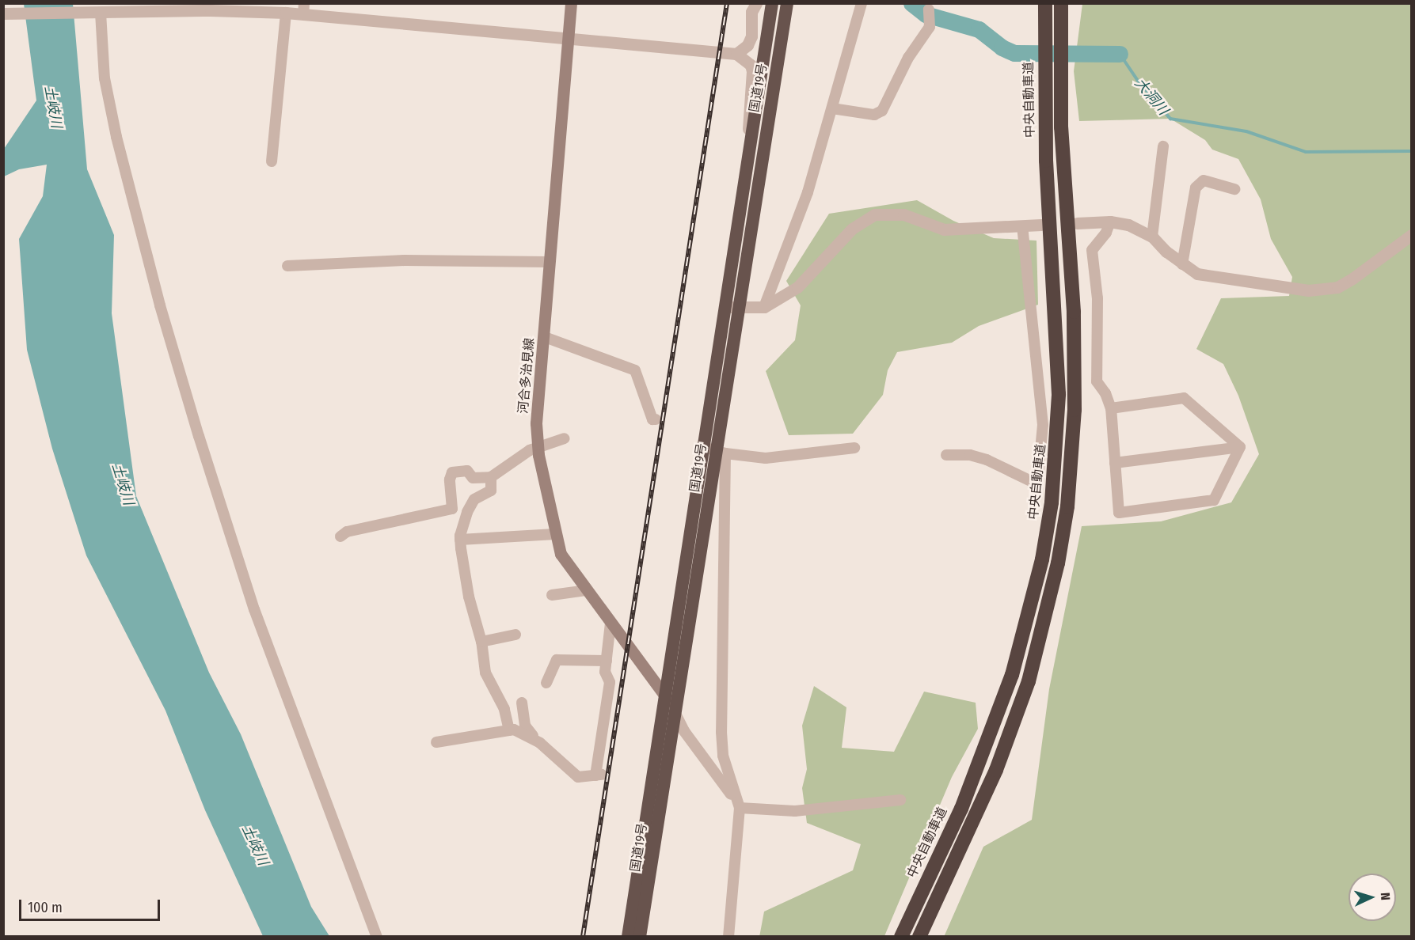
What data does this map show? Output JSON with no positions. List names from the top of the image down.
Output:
{
  "streets": {
    "highway": ["国道19号", "中央自動車道"],
    "main road": ["河合多治見線"]
  },
  "crossings": [
    ["国道19号", "河合多治見線"]
  ],
  "water": ["大洞川", "土岐川"],
  "scale_bar": "100 m",
  "north": "right"
}
